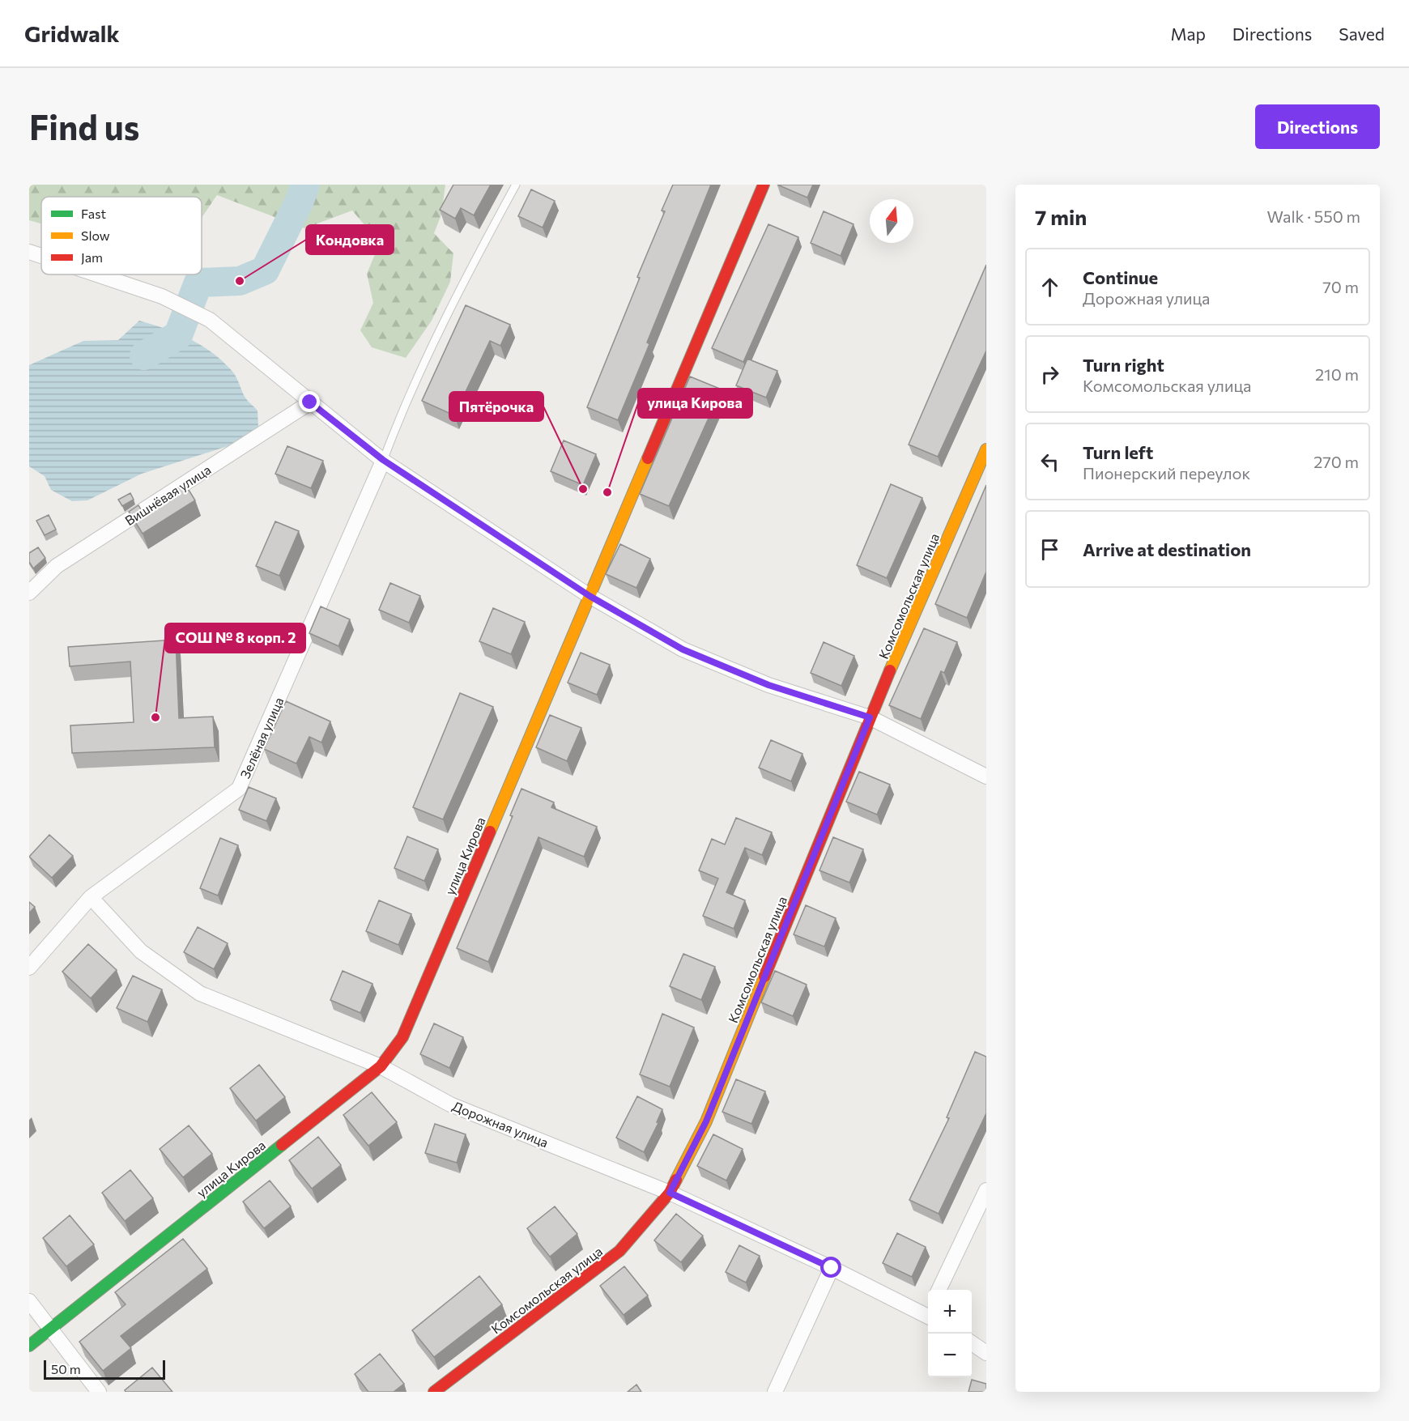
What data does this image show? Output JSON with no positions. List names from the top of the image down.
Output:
{
  "streets": {
    "street": [
      "Вишнёвая улица",
      "Комсомольская улица",
      "Зелёная улица",
      "улица Кирова",
      "Дорожная улица"
    ]
  },
  "crossings": [
    ["Комсомольская улица", "Дорожная улица"],
    ["Зелёная улица", "Дорожная улица"],
    ["улица Кирова", "Дорожная улица"]
  ],
  "places": [
    "Кондовка",
    "Пятёрочка",
    "улица Кирова",
    "СОШ № 8 корп. 2"
  ],
  "legend": ["Fast", "Slow", "Jam"],
  "scale_bar": "50 m",
  "north": "top",
  "page": {
    "header": "Gridwalk",
    "nav": ["Map", "Directions", "Saved"],
    "buttons": "Directions",
    "title": "Find us",
    "heading": ["7 min", "Walk · 550 m"],
    "list": [
      ["Continue", "Дорожная улица", "70 m"],
      ["Turn right", "Комсомольская улица", "210 m"],
      ["Turn left", "Пионерский переулок", "270 m"],
      "Arrive at destination"
    ],
    "map_buttons": ["+", "−"],
    "scale": "50 m"
  }
}
